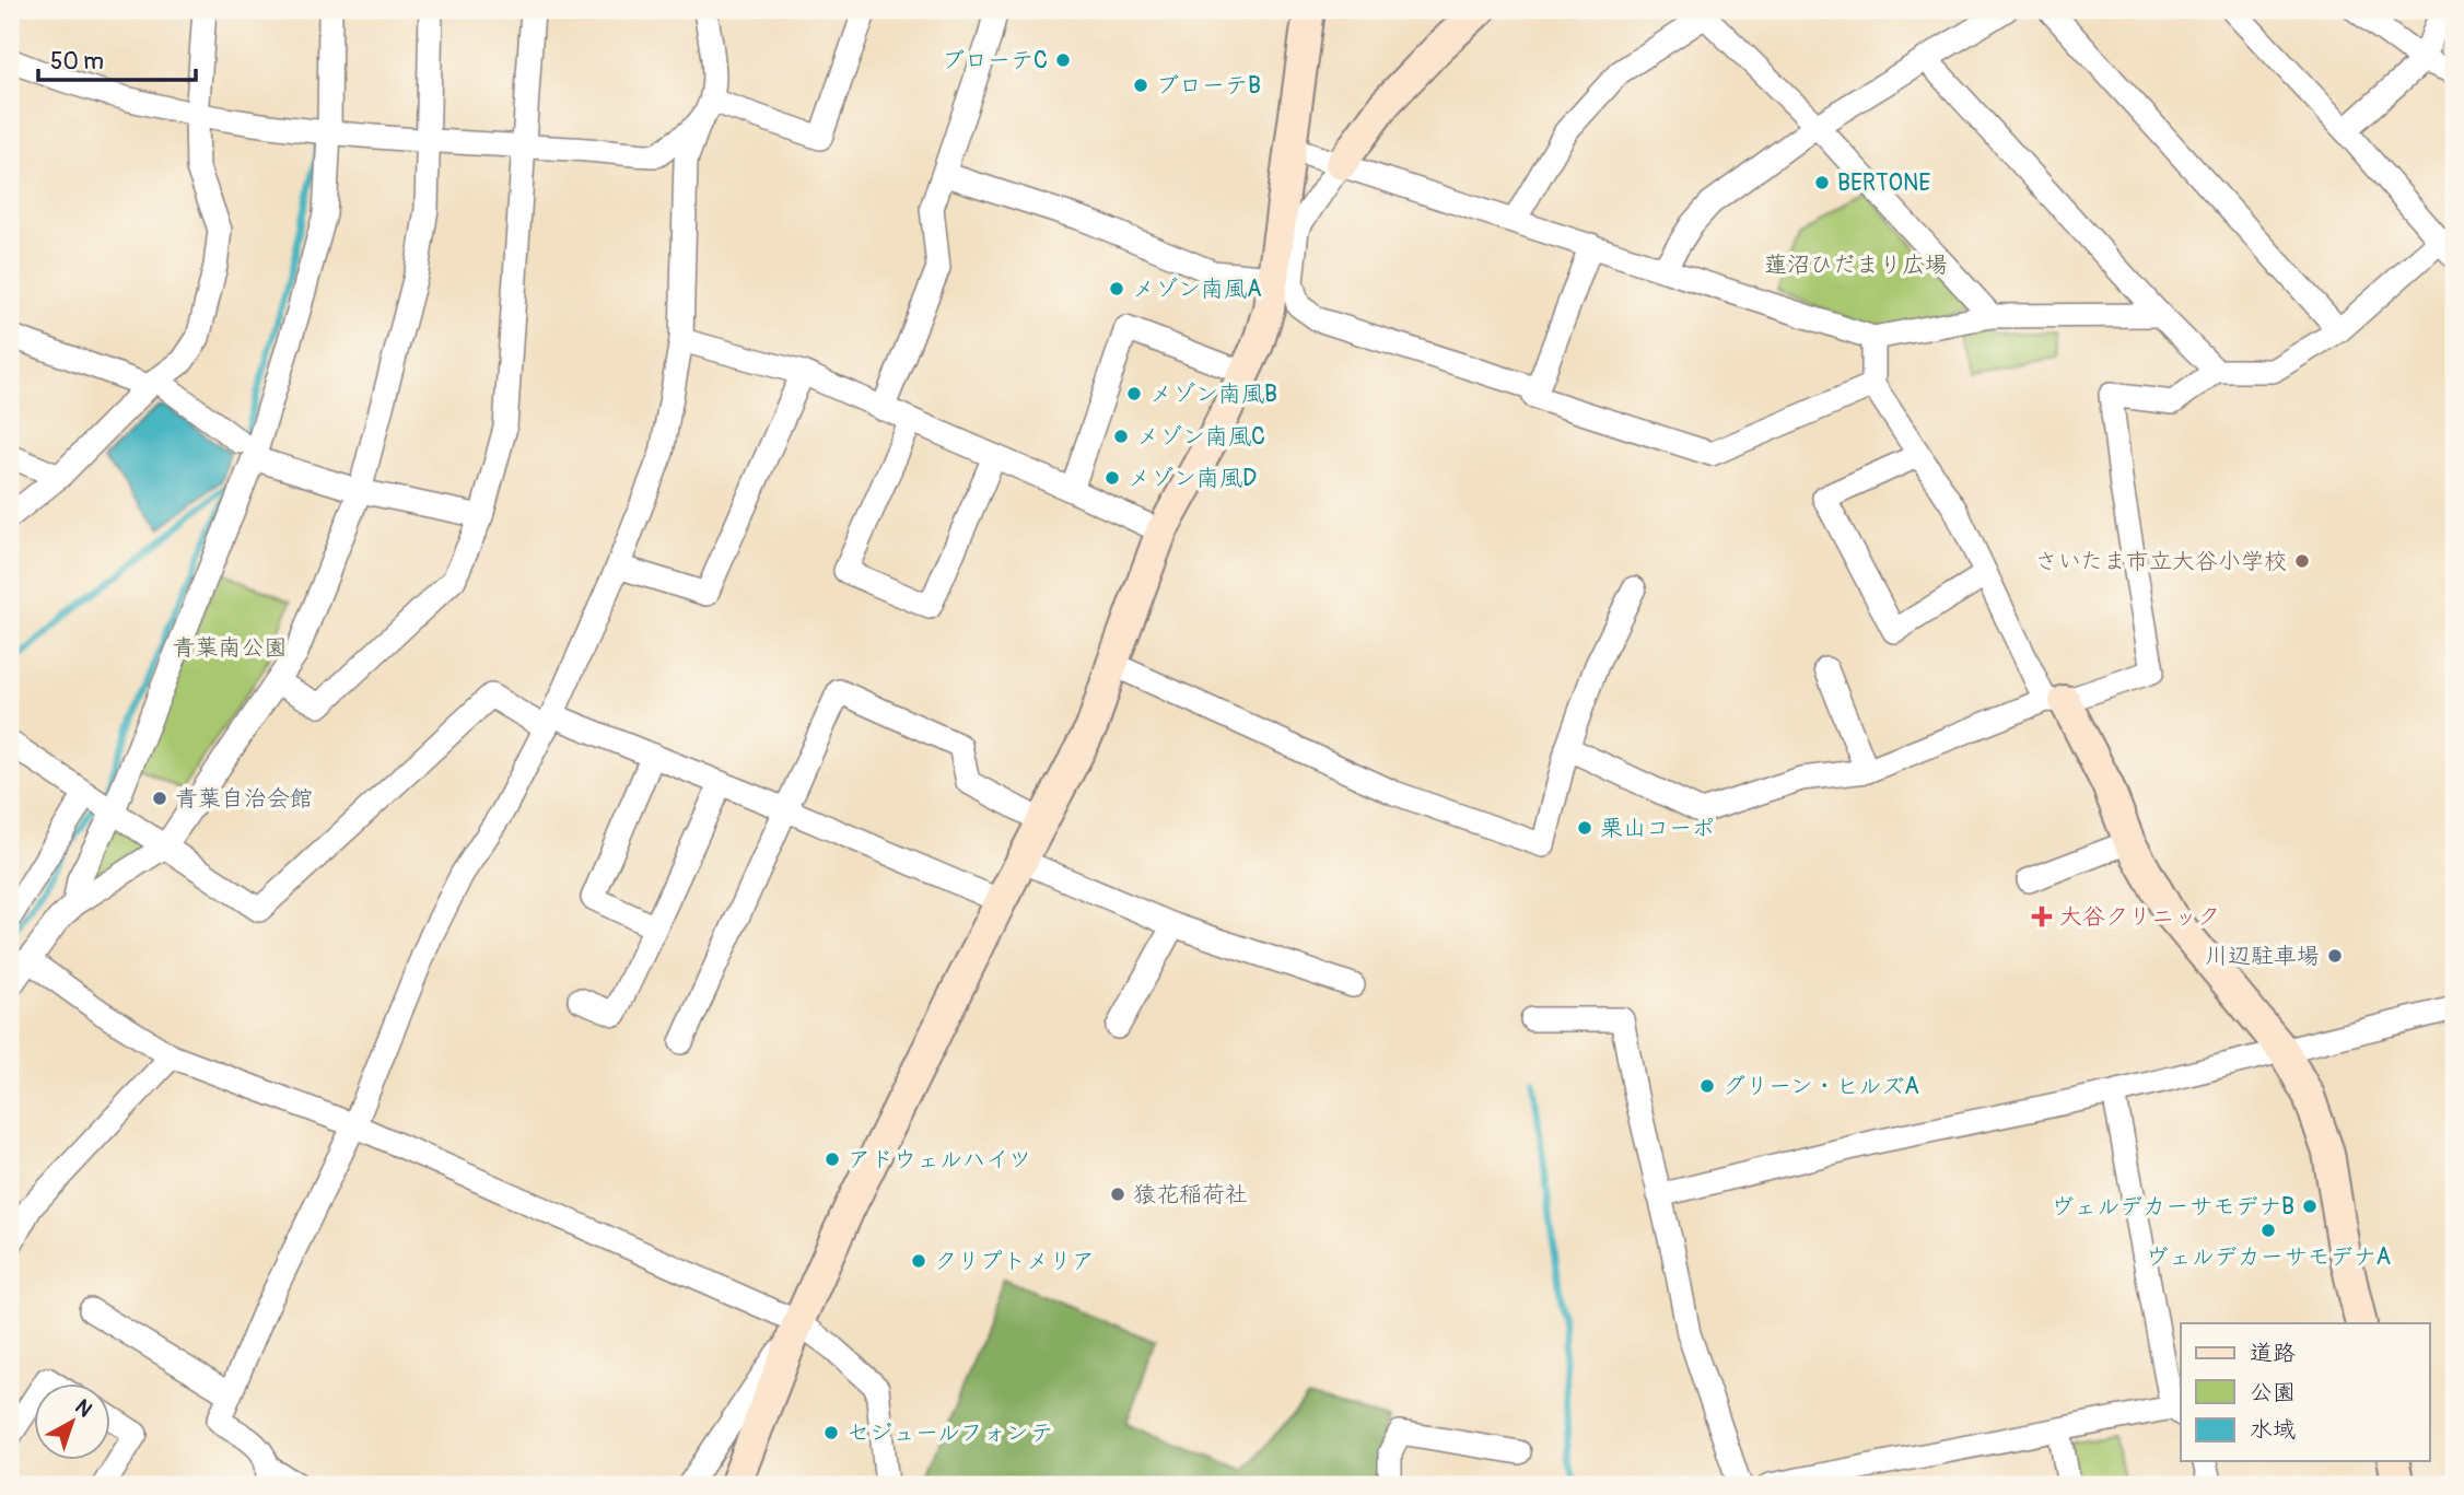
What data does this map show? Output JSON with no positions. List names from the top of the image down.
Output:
{
  "parks": ["蓮沼ひだまり広場", "青葉南公園"],
  "places": {
    "other": [
      "ブローテC",
      "ブローテB",
      "BERTONE",
      "メゾン南風A",
      "メゾン南風B",
      "メゾン南風C",
      "メゾン南風D",
      "さいたま市立大谷小学校",
      "青葉自治会館",
      "栗山コーポ",
      "川辺駐車場",
      "グリーン・ヒルズA",
      "アドウェルハイツ",
      "猿花稲荷社",
      "ヴェルデカーサモデナB",
      "ヴェルデカーサモデナA",
      "クリプトメリア",
      "セジュールフォンテ"
    ],
    "health": ["大谷クリニック"]
  },
  "legend": ["道路", "公園", "水域"],
  "scale_bar": "50 m",
  "north": "top right"
}
